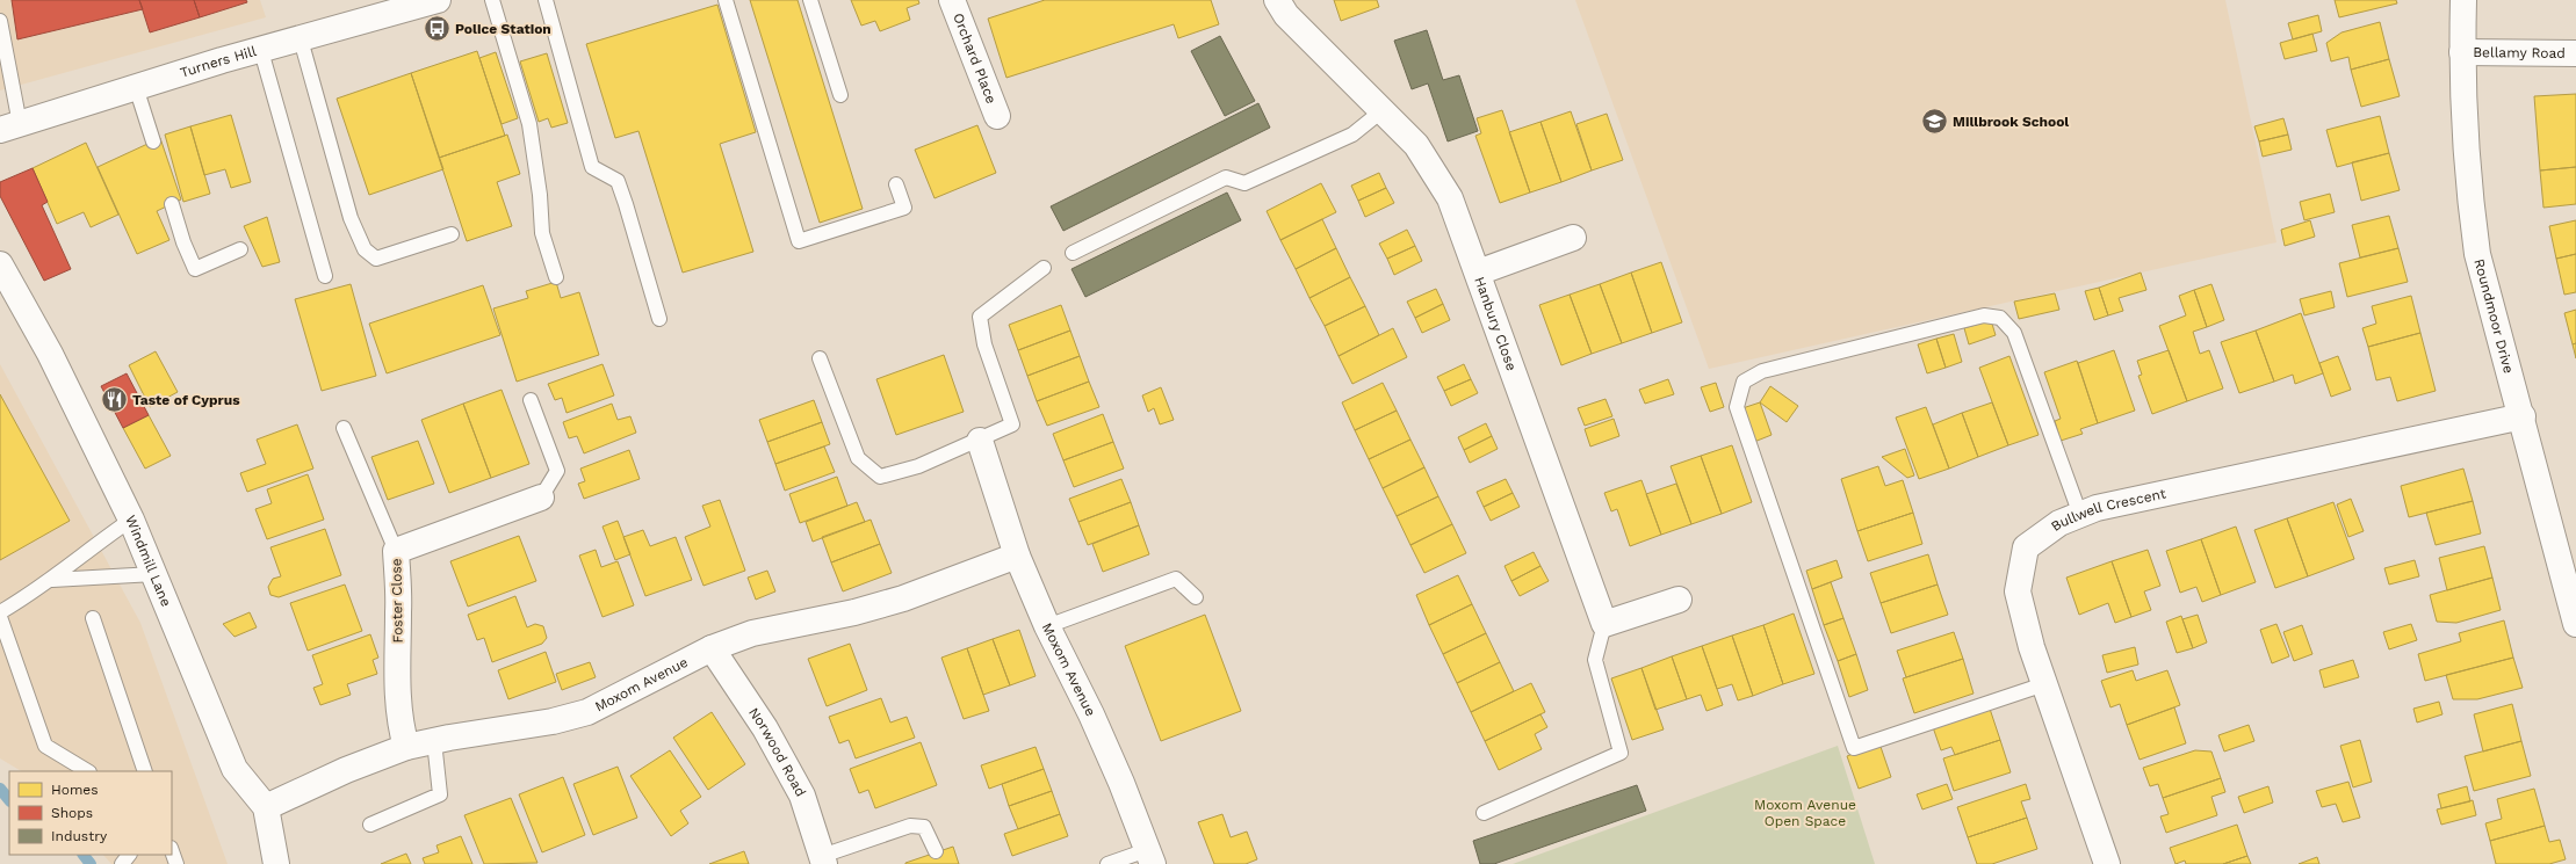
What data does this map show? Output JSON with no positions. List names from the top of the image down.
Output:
{
  "streets": {
    "street": [
      "Bellamy Road",
      "Orchard Place",
      "Turners Hill",
      "Roundmoor Drive",
      "Hanbury Close",
      "Bullwell Crescent",
      "Windmill Lane",
      "Foster Close",
      "Moxom Avenue",
      "Norwood Road"
    ]
  },
  "crossings": [
    ["Bellamy Road", "Roundmoor Drive"],
    ["Roundmoor Drive", "Bullwell Crescent"],
    ["Windmill Lane", "Moxom Avenue"],
    ["Foster Close", "Moxom Avenue"],
    ["Moxom Avenue", "Norwood Road"]
  ],
  "parks": ["Moxom Avenue Open Space"],
  "places": {
    "bus stop": ["Police Station"],
    "school or university": ["Millbrook School"],
    "restaurant": ["Taste of Cyprus"]
  },
  "legend": ["Homes", "Shops", "Industry"]
}
